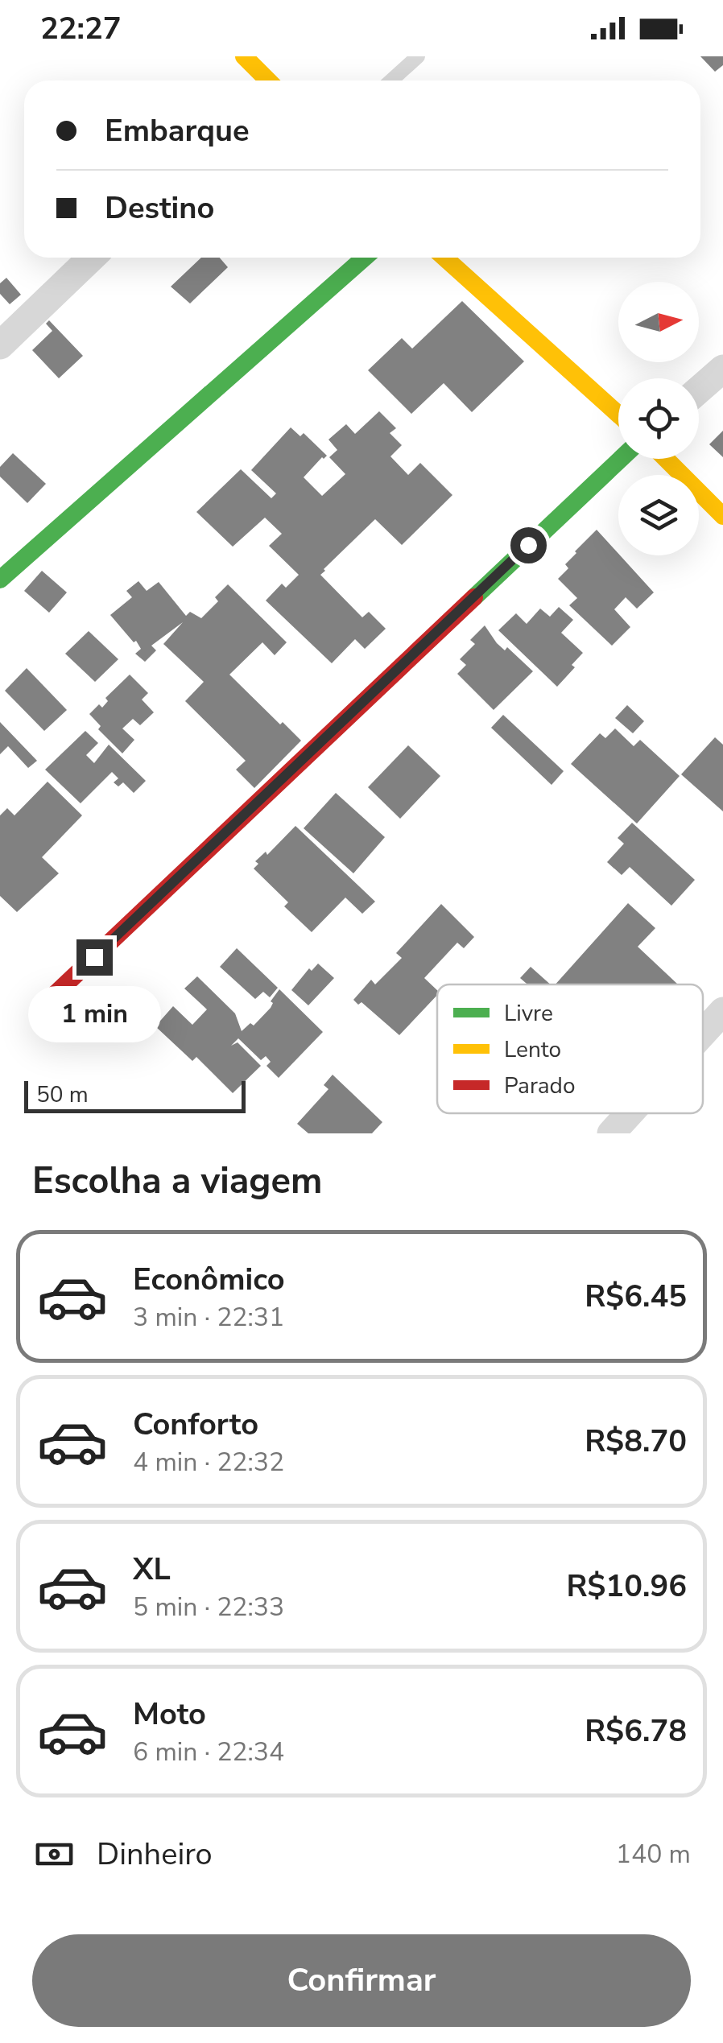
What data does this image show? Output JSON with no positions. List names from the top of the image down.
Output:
{
  "legend": ["Livre", "Lento", "Parado"],
  "scale_bar": "50 m",
  "north": "right",
  "page": {
    "status": "22:27",
    "banner": ["Embarque", "Destino"],
    "bubble": "1 min",
    "scale": "50 m",
    "heading": "Escolha a viagem",
    "list": [
      {
        "name": "Econômico",
        "note": "3 min · 22:31",
        "value": "R$6.45"
      },
      {
        "name": "Conforto",
        "note": "4 min · 22:32",
        "value": "R$8.70"
      },
      {
        "name": "XL",
        "note": "5 min · 22:33",
        "value": "R$10.96"
      },
      {
        "name": "Moto",
        "note": "6 min · 22:34",
        "value": "R$6.78"
      }
    ],
    "pay": ["Dinheiro", "140 m"],
    "buttons": "Confirmar"
  }
}
